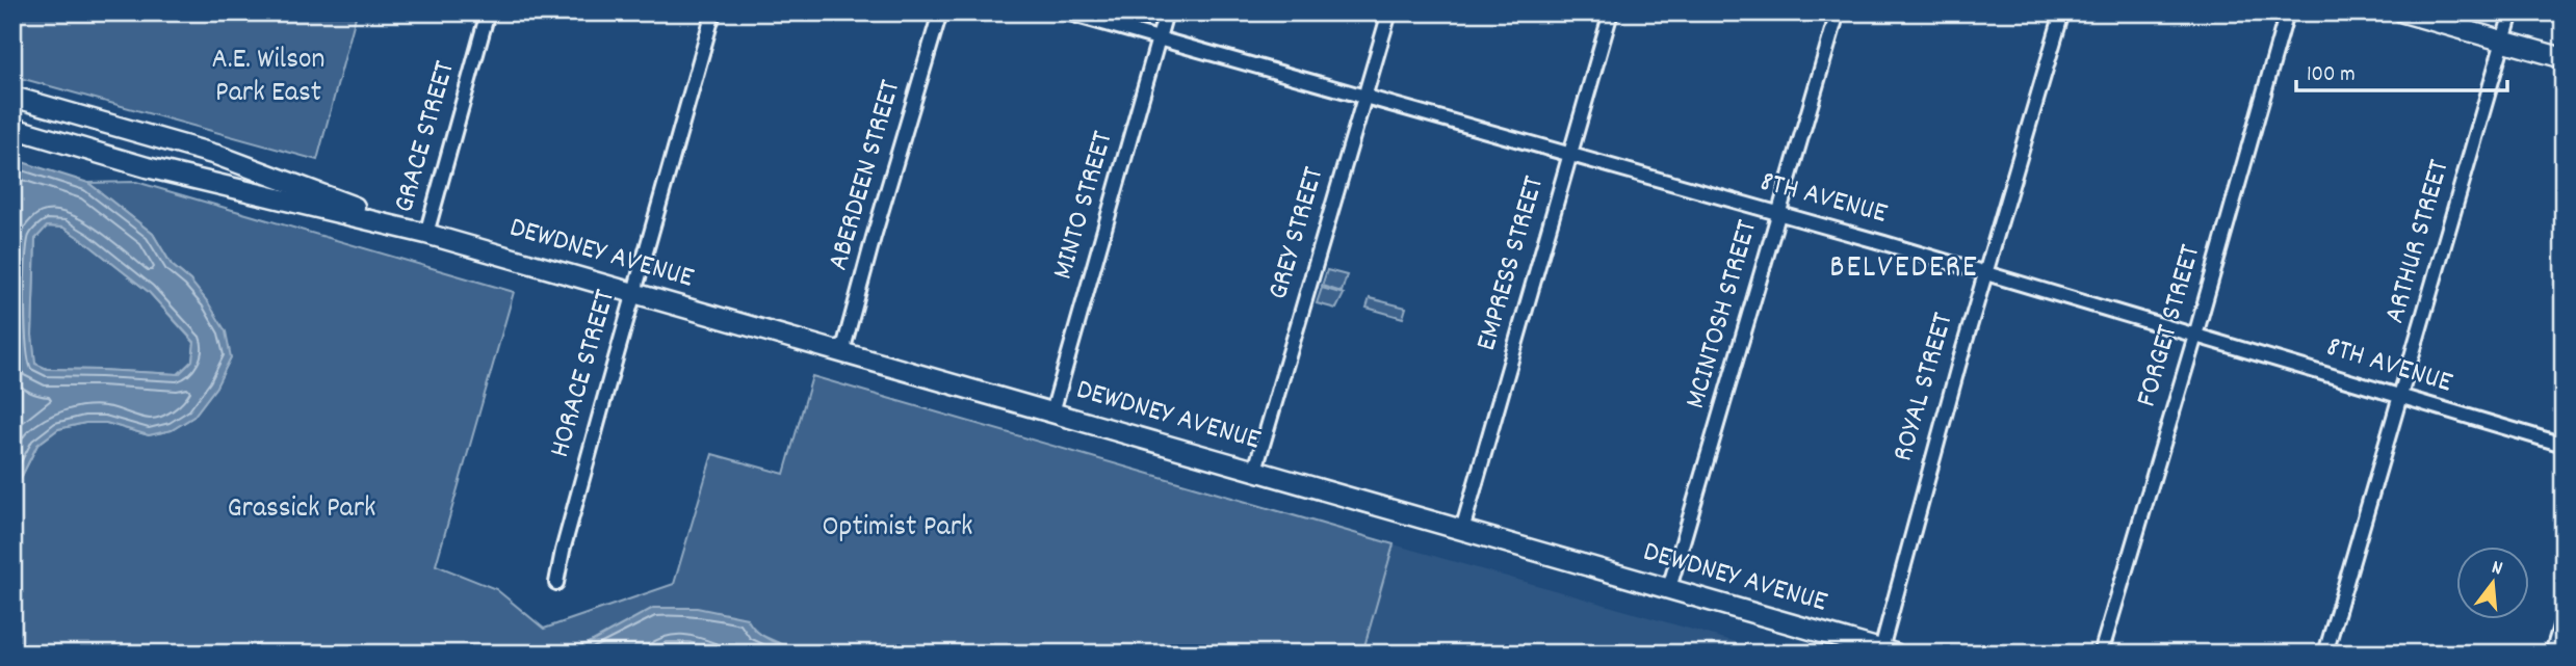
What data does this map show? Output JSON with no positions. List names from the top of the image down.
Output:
{
  "streets": {
    "main road": ["DEWDNEY AVENUE"],
    "street": [
      "GRACE STREET",
      "ABERDEEN STREET",
      "8TH AVENUE",
      "MINTO STREET",
      "GREY STREET",
      "ARTHUR STREET",
      "EMPRESS STREET",
      "MCINTOSH STREET",
      "FORGET STREET",
      "HORACE STREET",
      "ROYAL STREET"
    ]
  },
  "crossings": [
    ["GRACE STREET", "DEWDNEY AVENUE"],
    ["ABERDEEN STREET", "DEWDNEY AVENUE"],
    ["8TH AVENUE", "MINTO STREET"],
    ["8TH AVENUE", "GREY STREET"],
    ["8TH AVENUE", "ARTHUR STREET"],
    ["8TH AVENUE", "EMPRESS STREET"],
    ["8TH AVENUE", "MCINTOSH STREET"],
    ["8TH AVENUE", "FORGET STREET"],
    ["8TH AVENUE", "ROYAL STREET"],
    ["MINTO STREET", "DEWDNEY AVENUE"],
    ["GREY STREET", "DEWDNEY AVENUE"],
    ["DEWDNEY AVENUE", "EMPRESS STREET"],
    ["DEWDNEY AVENUE", "MCINTOSH STREET"],
    ["DEWDNEY AVENUE", "HORACE STREET"],
    ["DEWDNEY AVENUE", "ROYAL STREET"]
  ],
  "districts": ["BELVEDERE"],
  "parks": ["A.E. Wilson Park East", "Grassick Park", "Optimist Park"],
  "scale_bar": "100 m",
  "north": "top"
}
